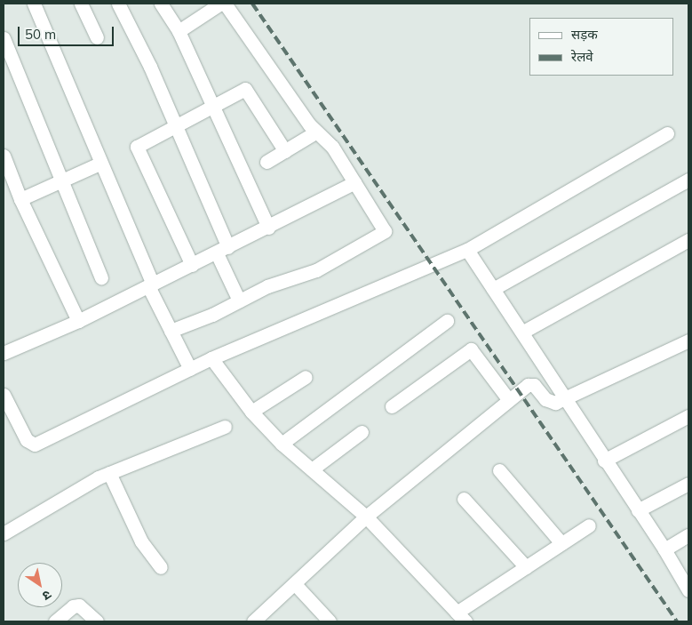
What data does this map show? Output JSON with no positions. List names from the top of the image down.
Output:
{
  "legend": ["सड़क", "रेलवे"],
  "scale_bar": "50 m",
  "north": "bottom right"
}
